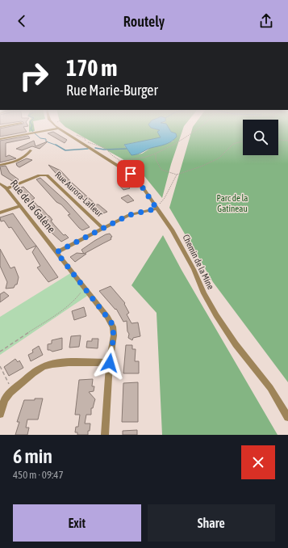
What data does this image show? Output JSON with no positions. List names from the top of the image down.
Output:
{
  "streets": {
    "street": ["Rue Aurora-Lafleur", "Rue de la Galène", "Chemin de la Mine"]
  },
  "crossings": [
    ["Rue Aurora-Lafleur", "Rue de la Galène"]
  ],
  "parks": ["Parc de la Gatineau"],
  "page": {
    "header": "Routely",
    "turn": ["170 m", "Rue Marie-Burger"],
    "heading": ["6 min", "450 m · 09:47"],
    "buttons": ["Exit", "Share"]
  }
}
